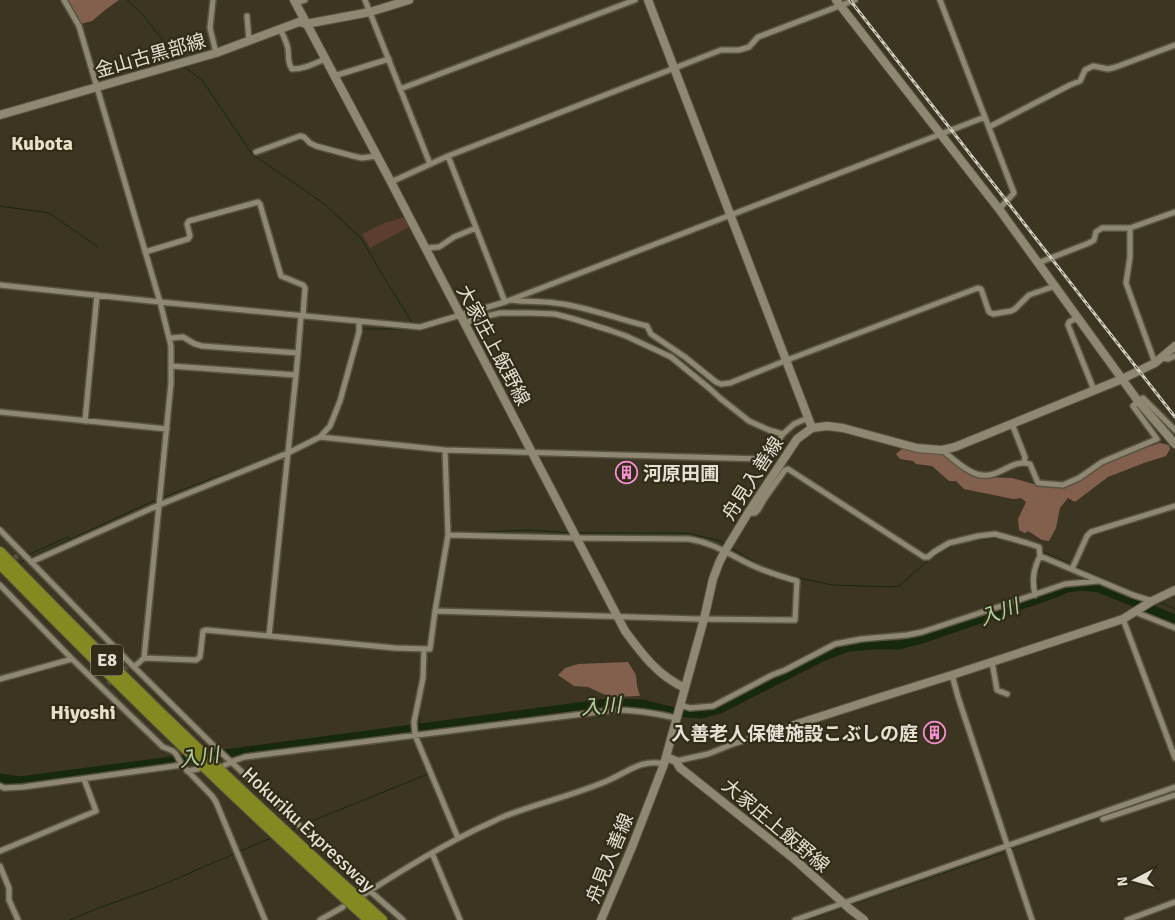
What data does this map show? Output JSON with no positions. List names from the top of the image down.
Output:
{
  "streets": {
    "highway": ["E8", "Hokuriku Expressway"],
    "main road": ["金山古黒部線", "大家庄上飯野線", "舟見入善線"]
  },
  "crossings": [
    ["金山古黒部線", "大家庄上飯野線"],
    ["大家庄上飯野線", "舟見入善線"]
  ],
  "districts": ["Kubota", "Hiyoshi"],
  "water": ["入川"],
  "places": {
    "building": ["河原田圃", "入善老人保健施設こぶしの庭"]
  },
  "north": "left"
}
